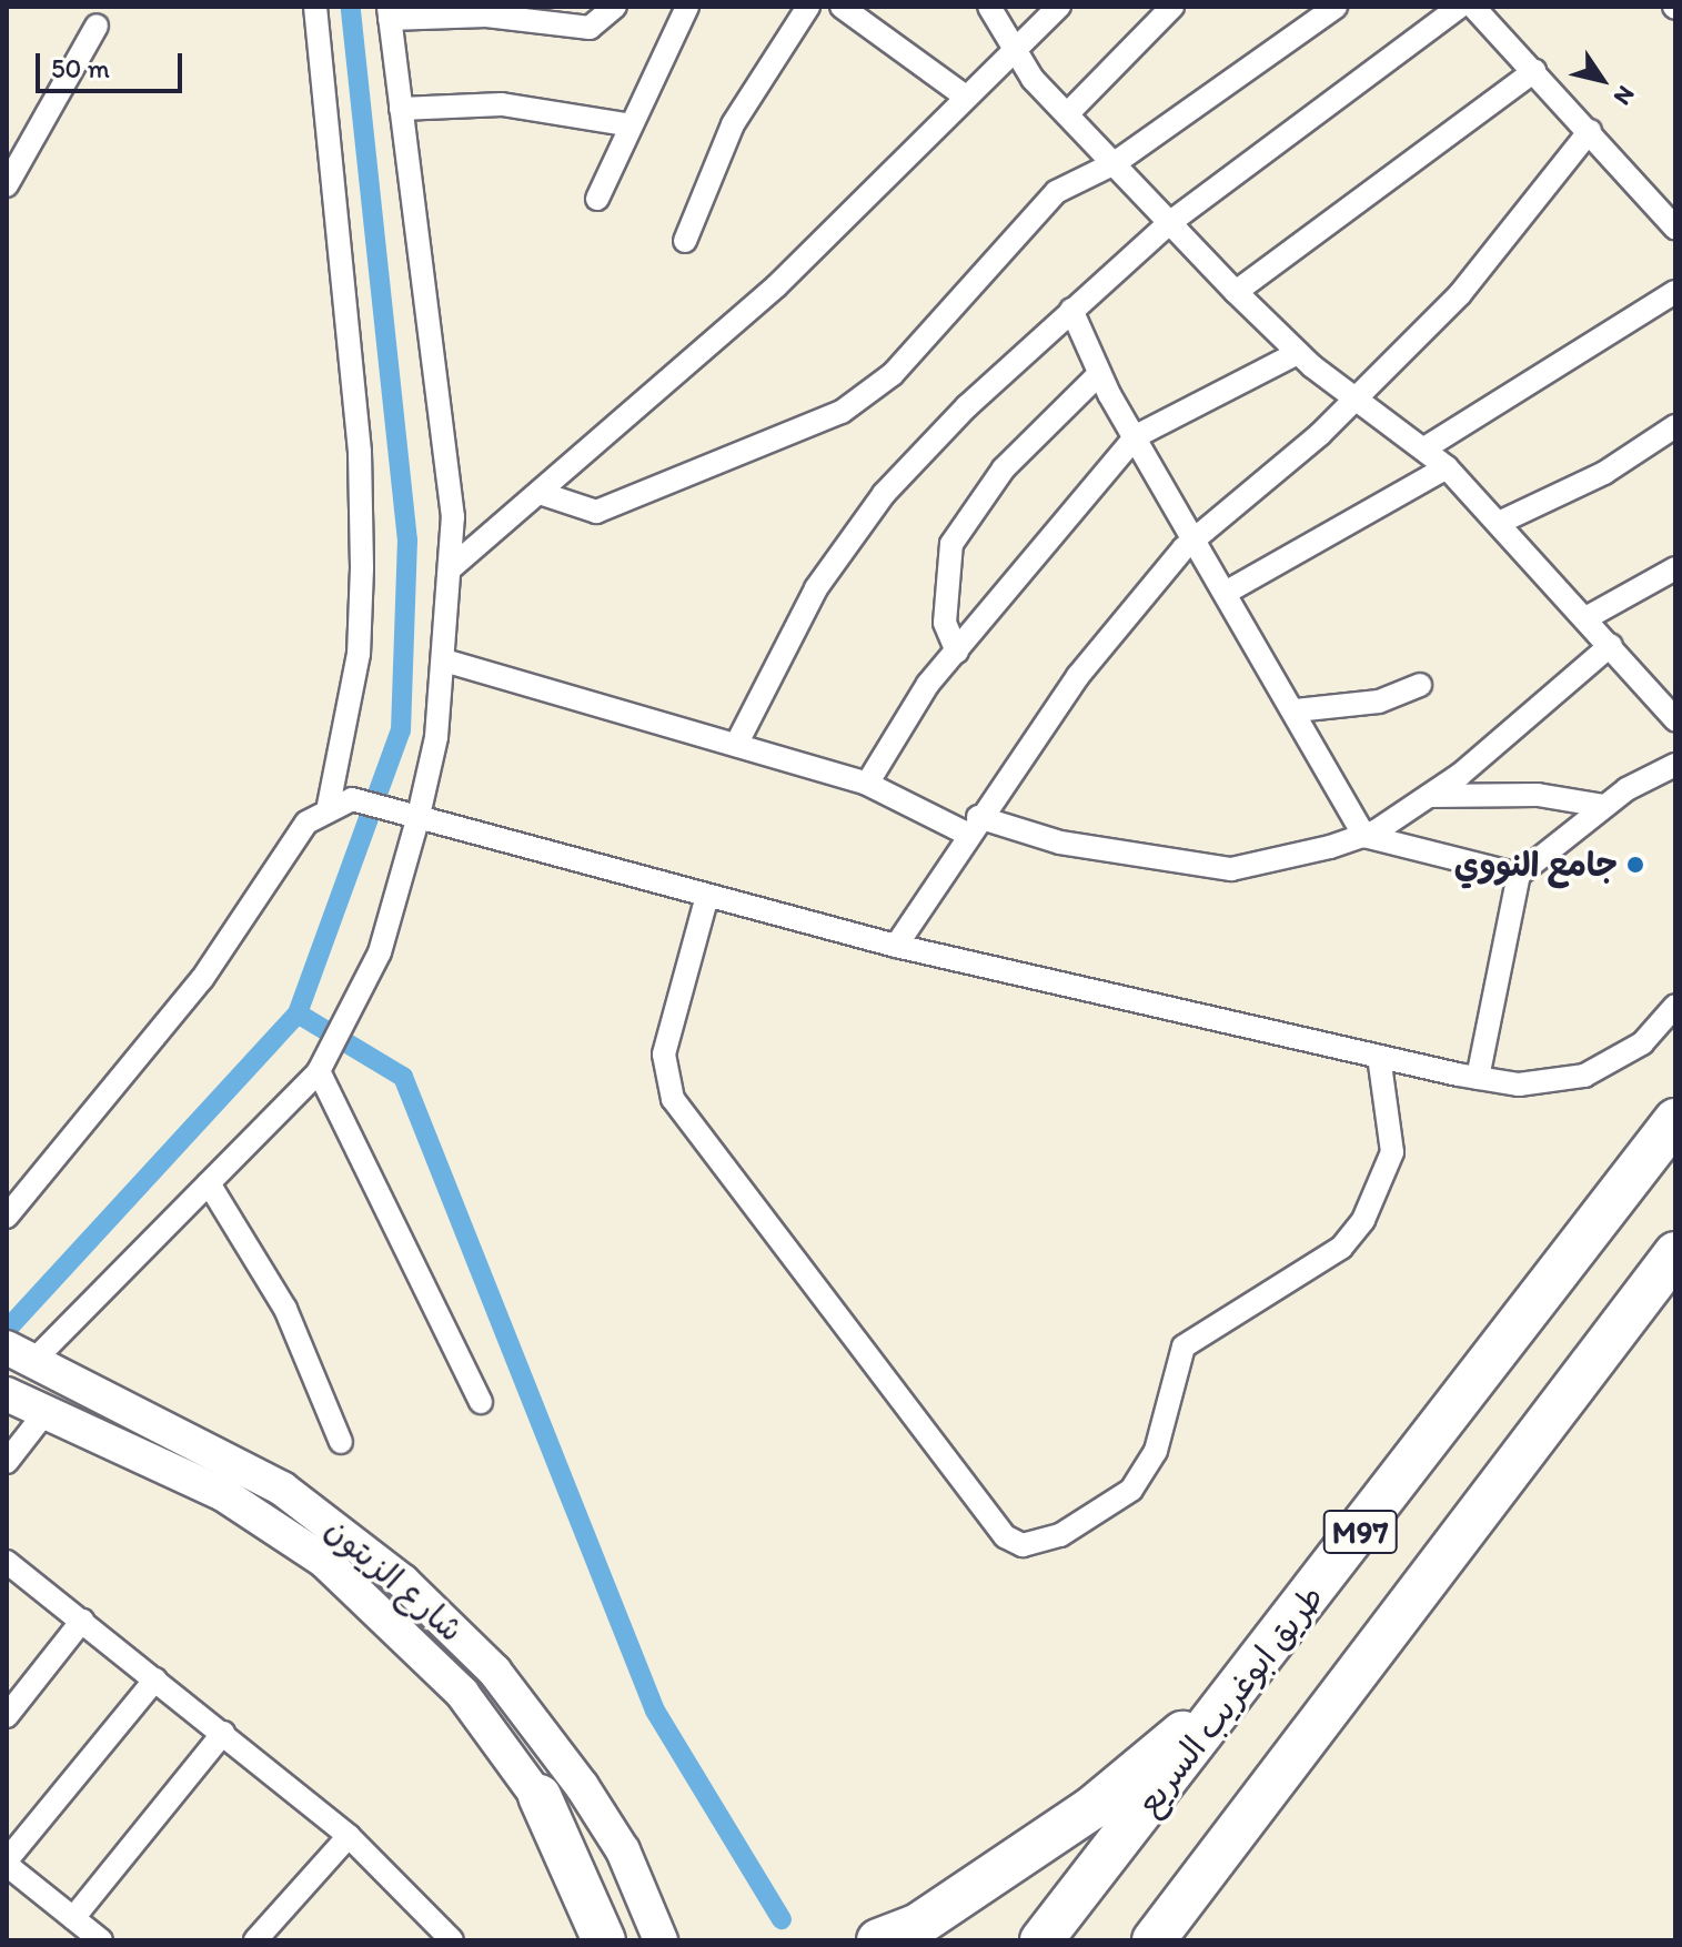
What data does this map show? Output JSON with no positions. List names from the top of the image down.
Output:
{
  "streets": {
    "highway": ["M97", "طريق ابوغريب السريع"],
    "main road": ["شارع الزيتون"]
  },
  "places": ["جامع النووي"],
  "scale_bar": "50 m",
  "north": "bottom right"
}
